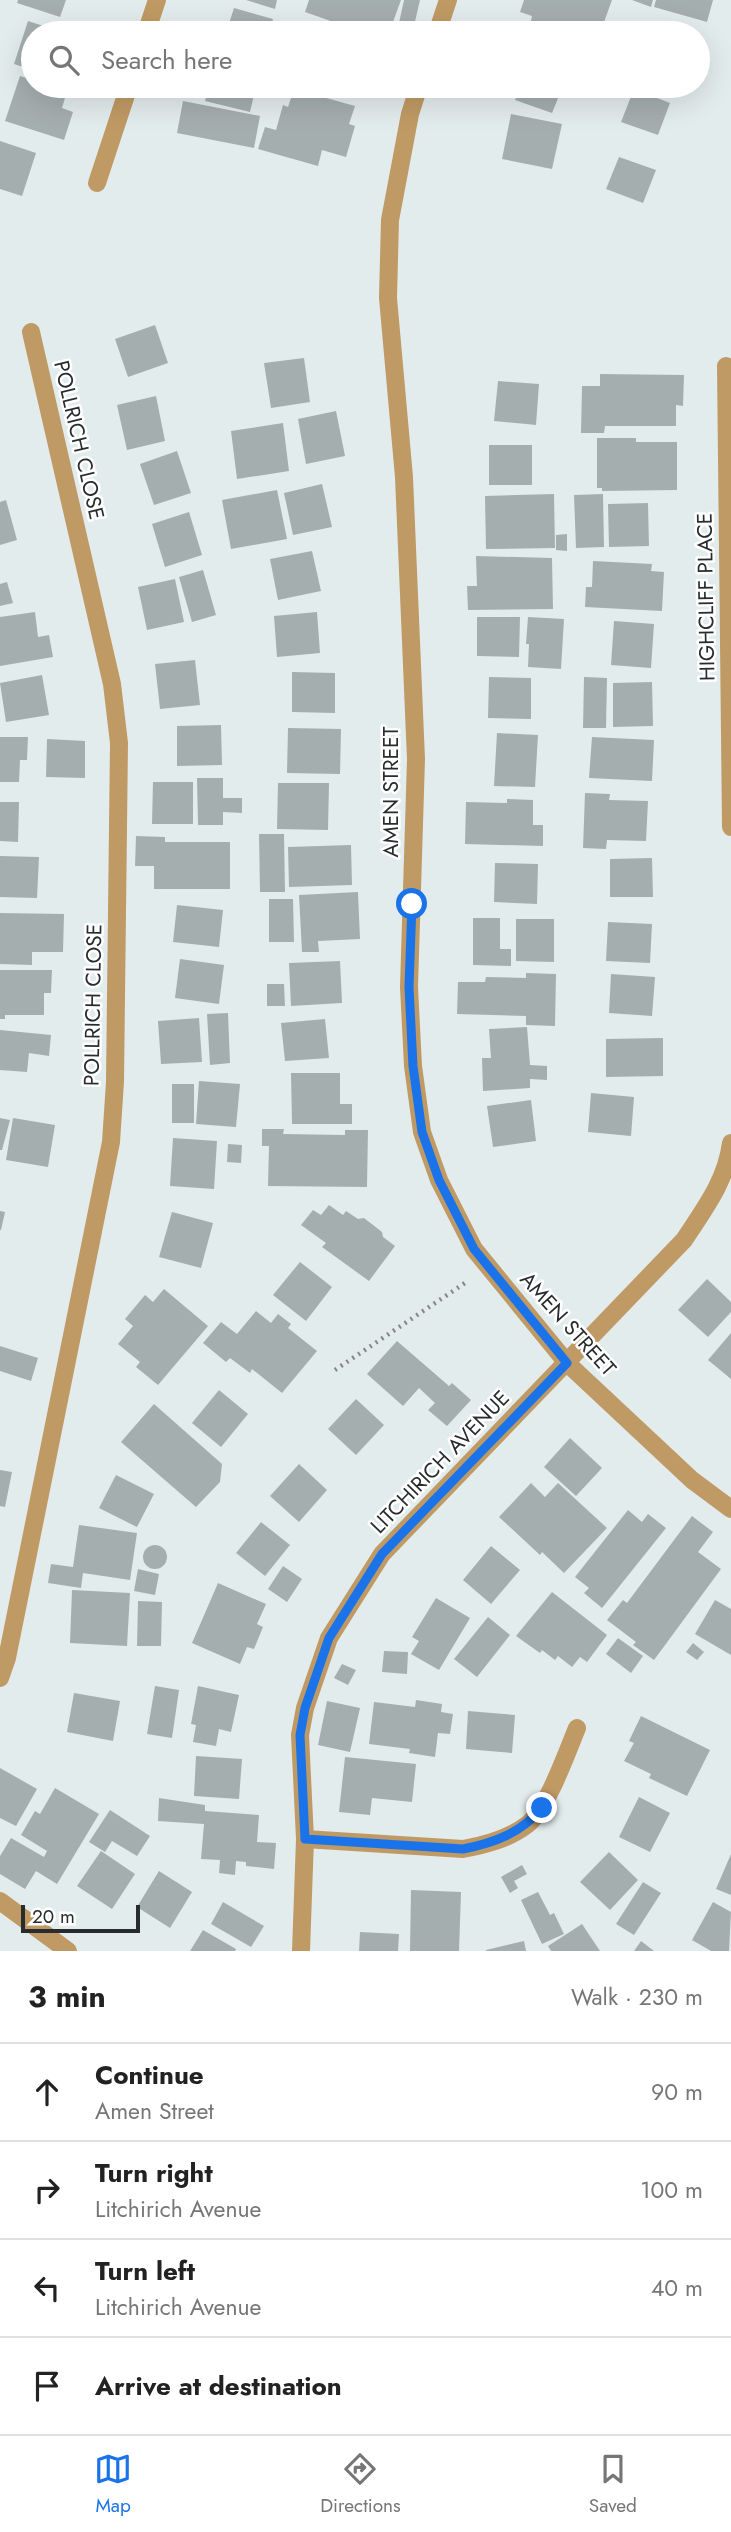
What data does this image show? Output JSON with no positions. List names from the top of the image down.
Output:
{
  "streets": {
    "street": [
      "POLLRICH CLOSE",
      "HIGHCLIFF PLACE",
      "AMEN STREET",
      "LITCHIRICH AVENUE"
    ]
  },
  "crossings": [
    ["AMEN STREET", "LITCHIRICH AVENUE"]
  ],
  "scale_bar": "20 m",
  "page": {
    "search": "Search here",
    "scale": "20 m",
    "heading": ["3 min", "Walk · 230 m"],
    "list": [
      ["Continue", "Amen Street", "90 m"],
      ["Turn right", "Litchirich Avenue", "100 m"],
      ["Turn left", "Litchirich Avenue", "40 m"],
      "Arrive at destination"
    ],
    "nav": ["Map", "Directions", "Saved"]
  }
}
